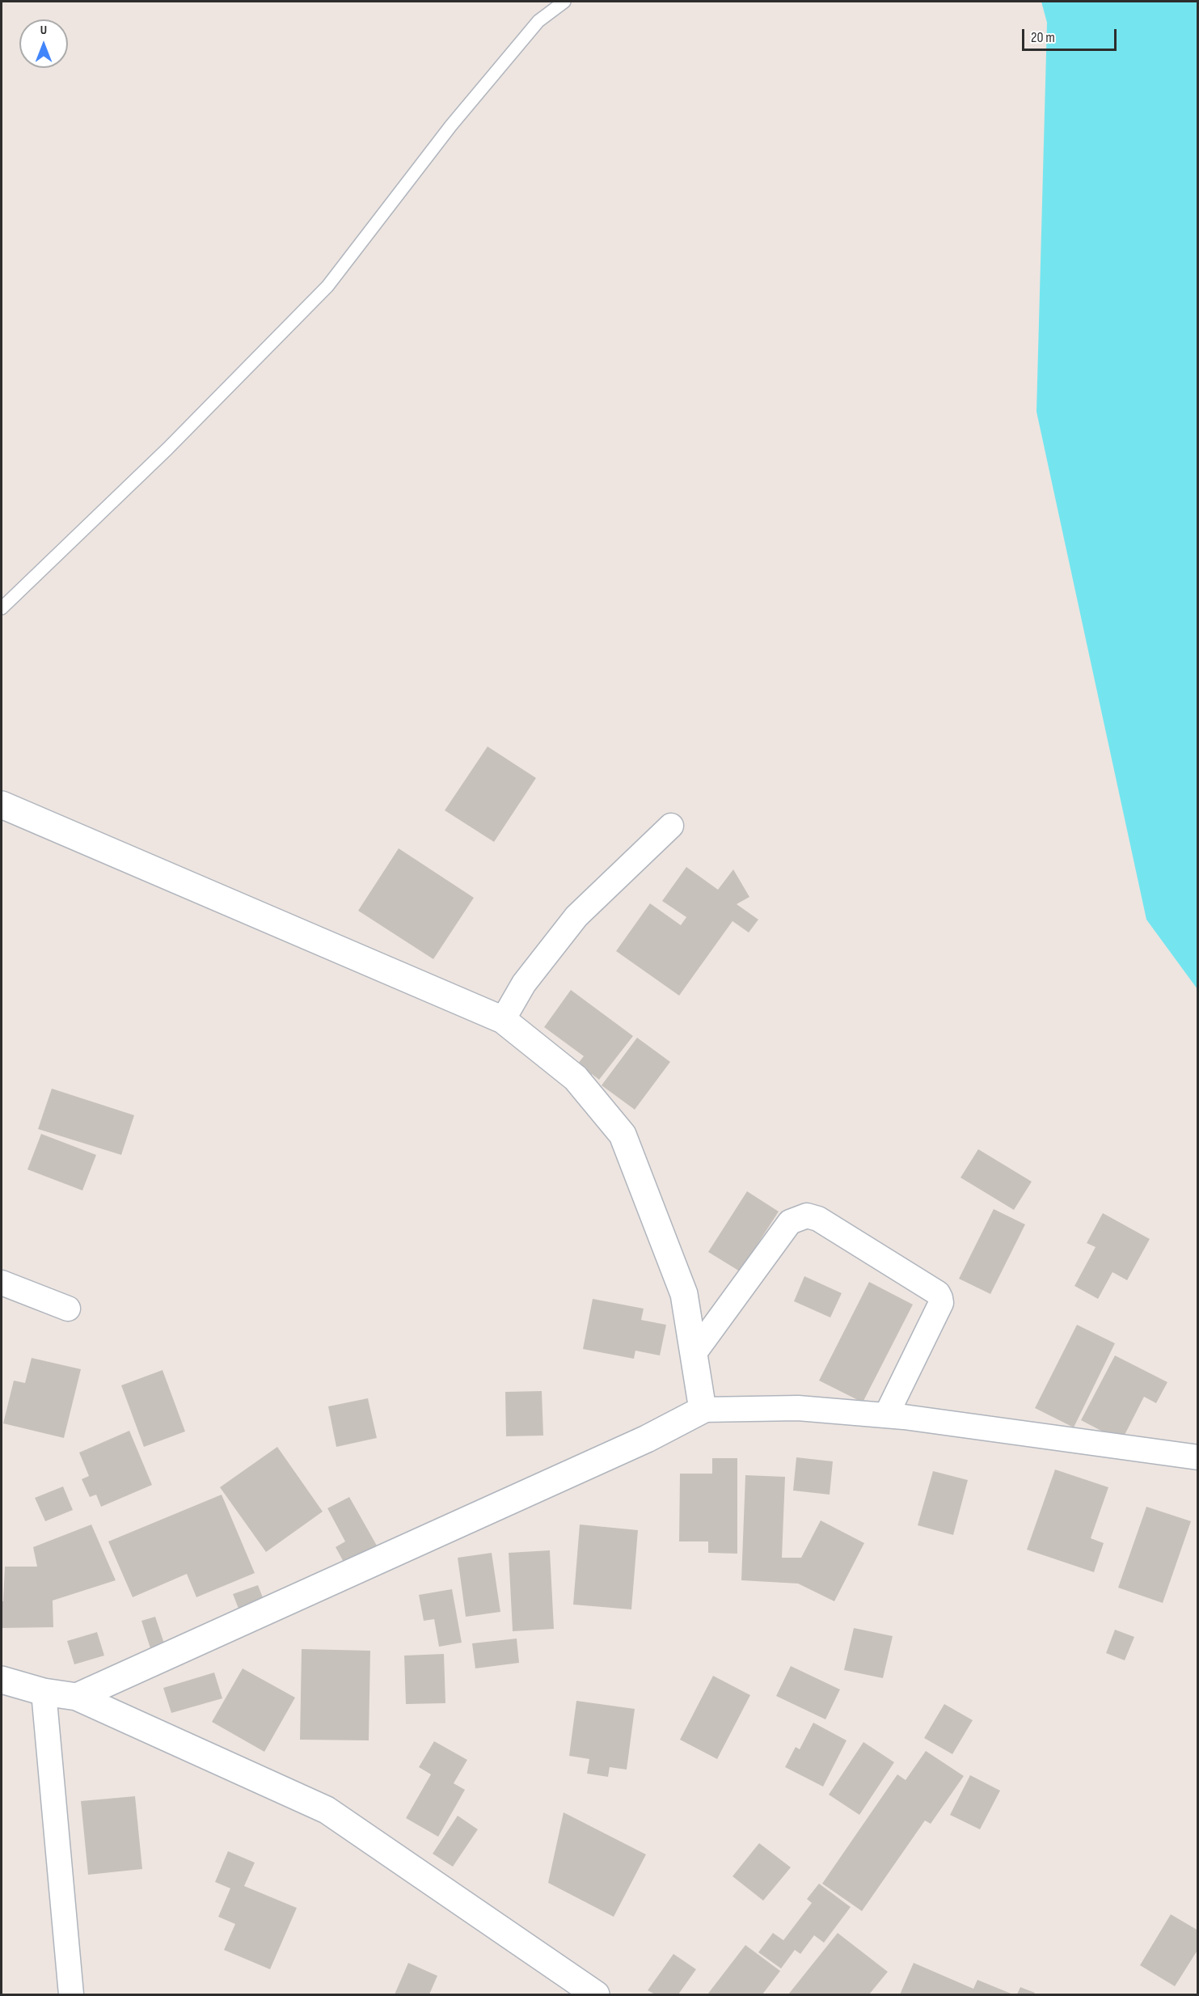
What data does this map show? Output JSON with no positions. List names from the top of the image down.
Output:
{
  "scale_bar": "20 m",
  "north": "top"
}
